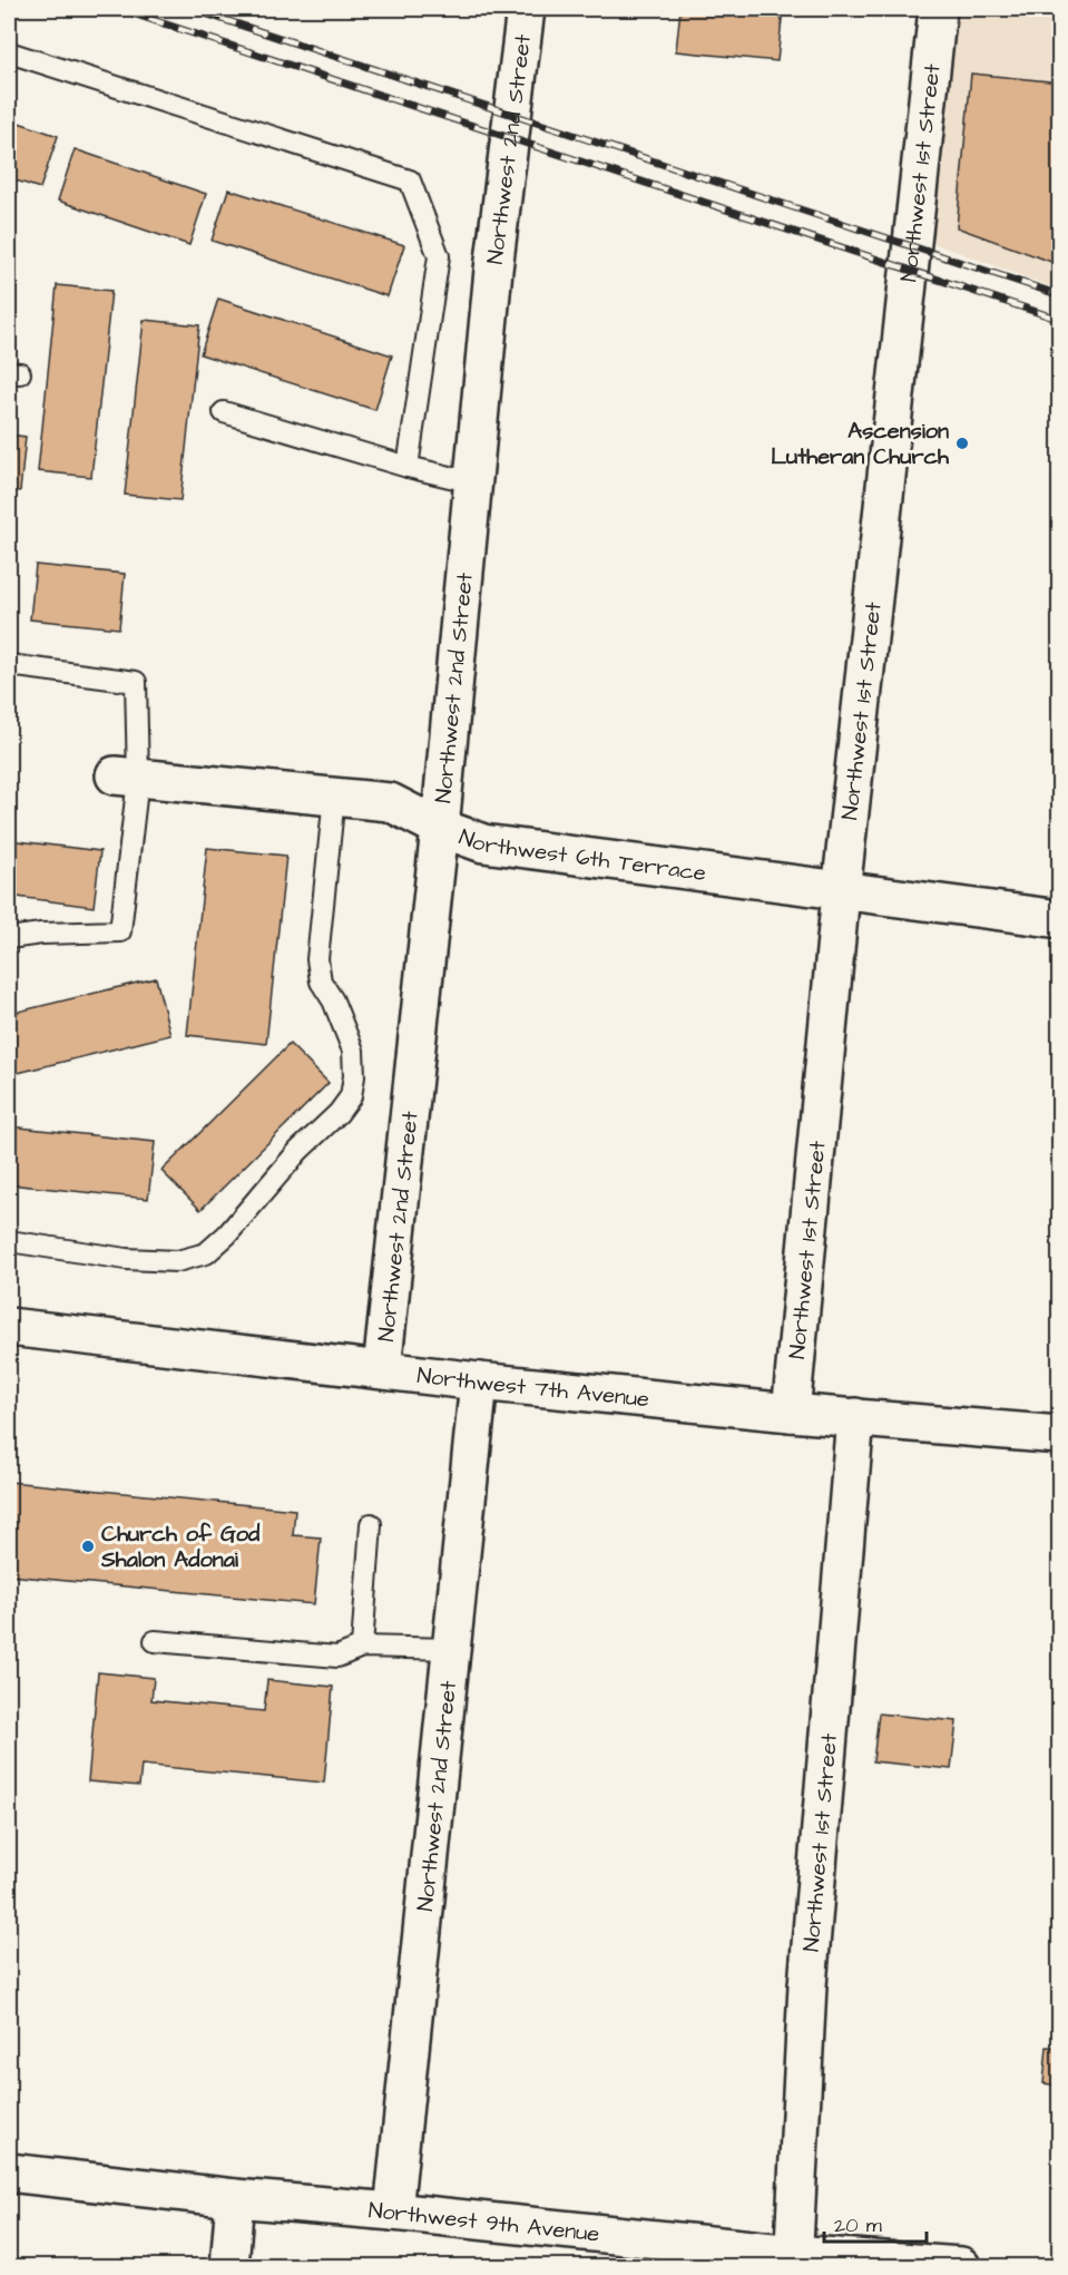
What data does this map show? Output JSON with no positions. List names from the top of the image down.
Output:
{
  "streets": {
    "street": [
      "Northwest 2nd Street",
      "Northwest 1st Street",
      "Northwest 6th Terrace",
      "Northwest 7th Avenue",
      "Northwest 9th Avenue"
    ]
  },
  "crossings": [
    ["Northwest 2nd Street", "Northwest 6th Terrace"],
    ["Northwest 2nd Street", "Northwest 7th Avenue"],
    ["Northwest 2nd Street", "Northwest 9th Avenue"],
    ["Northwest 1st Street", "Northwest 6th Terrace"],
    ["Northwest 1st Street", "Northwest 7th Avenue"],
    ["Northwest 1st Street", "Northwest 9th Avenue"]
  ],
  "places": ["Ascension Lutheran Church", "Church of God Shalon Adonai"],
  "scale_bar": "20 m"
}
